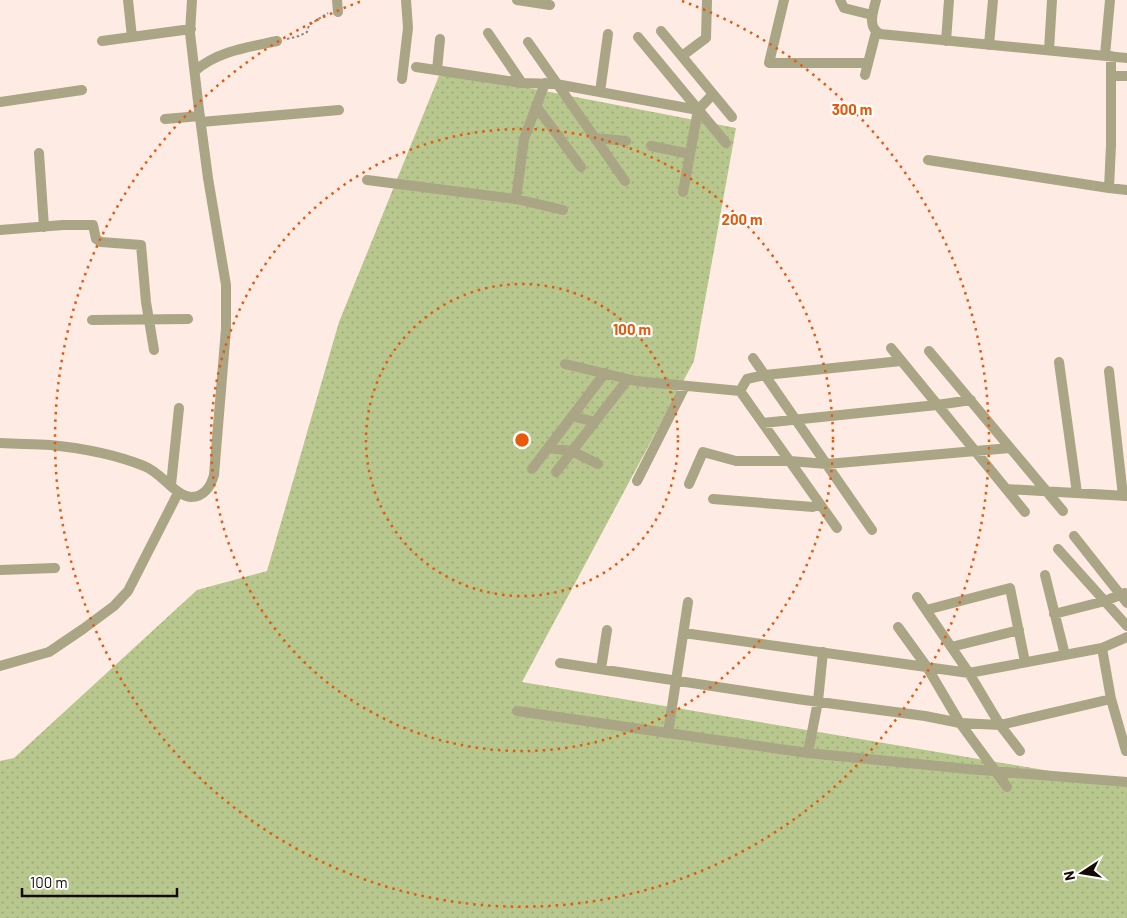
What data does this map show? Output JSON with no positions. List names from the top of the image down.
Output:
{
  "scale_bar": "100 m",
  "north": "left",
  "rings": ["300 m", "200 m", "100 m"]
}
